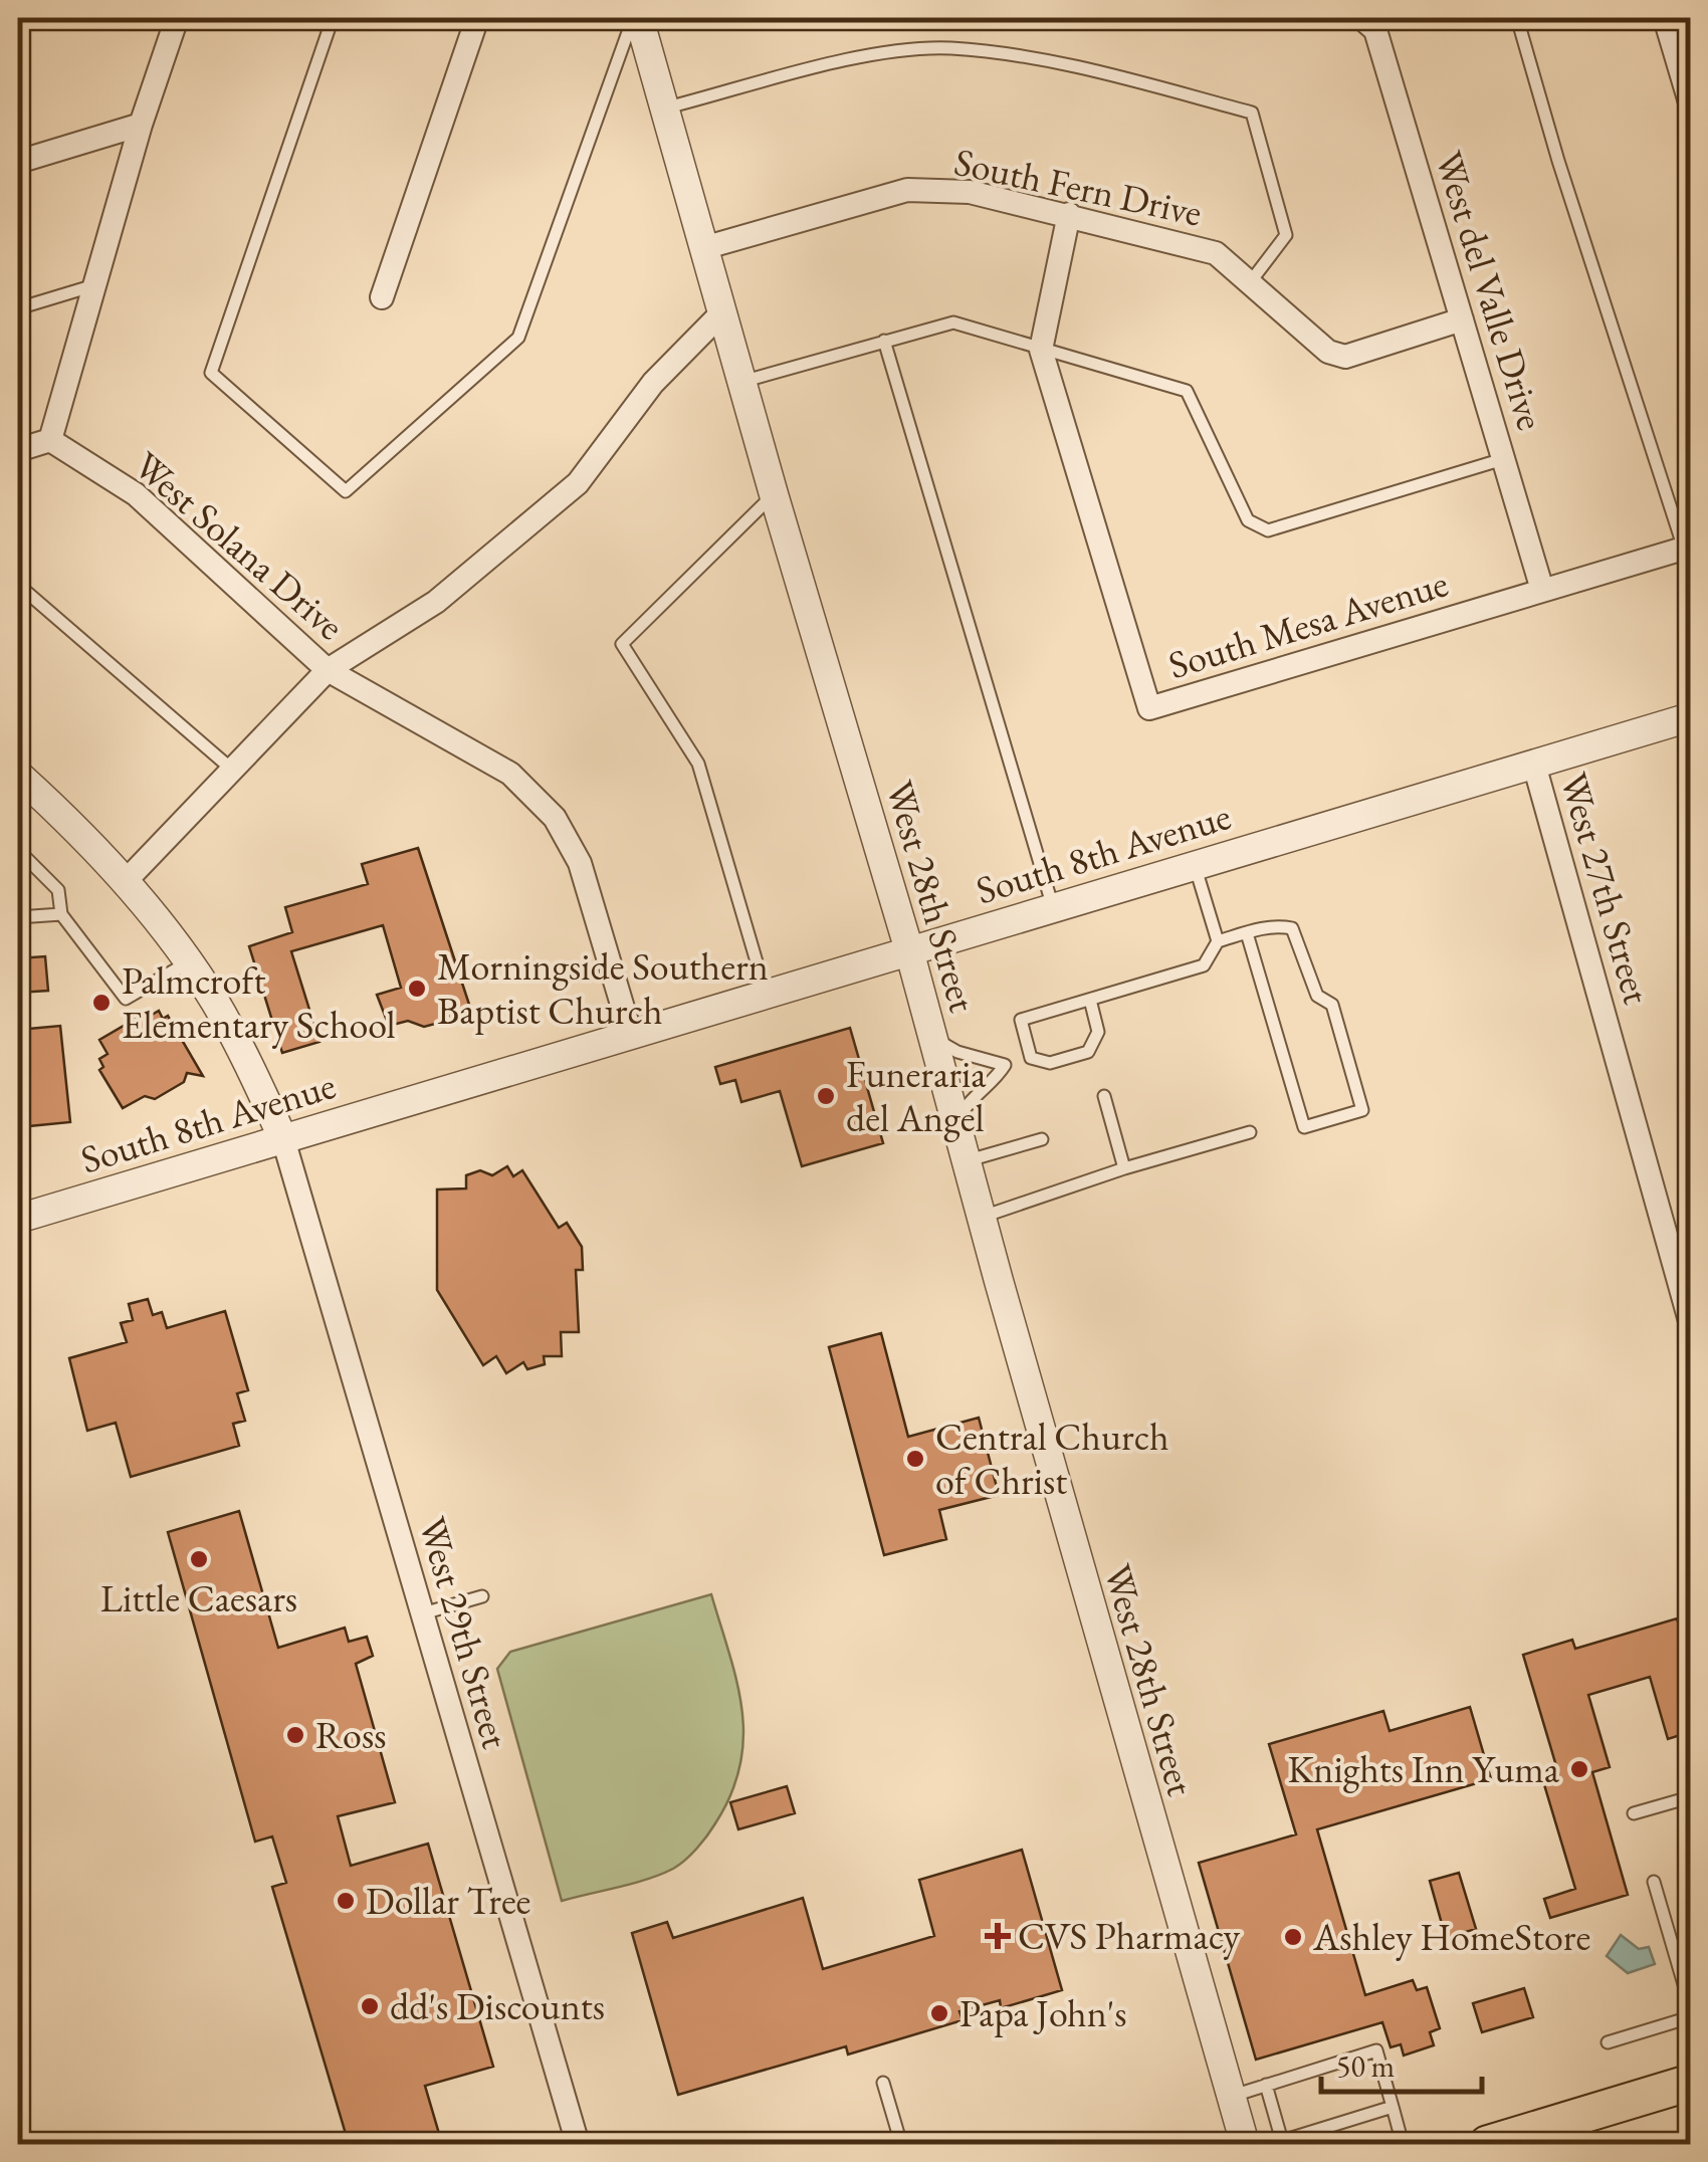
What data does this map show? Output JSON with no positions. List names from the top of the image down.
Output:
{
  "streets": {
    "street": [
      "South Fern Drive",
      "West del Valle Drive",
      "West Solana Drive",
      "South Mesa Avenue",
      "South 8th Avenue",
      "West 27th Street",
      "West 28th Street",
      "West 29th Street"
    ]
  },
  "crossings": [
    ["South Fern Drive", "West del Valle Drive"],
    ["South Fern Drive", "South Mesa Avenue"],
    ["South Fern Drive", "West 28th Street"],
    ["West del Valle Drive", "South Mesa Avenue"],
    ["West Solana Drive", "South 8th Avenue"],
    ["South 8th Avenue", "West 27th Street"],
    ["South 8th Avenue", "West 28th Street"],
    ["South 8th Avenue", "West 29th Street"]
  ],
  "places": {
    "other": [
      "Morningside Southern Baptist Church",
      "Palmcroft Elementary School",
      "Funeraria del Angel",
      "Central Church of Christ",
      "Little Caesars",
      "Ross",
      "Knights Inn Yuma",
      "Dollar Tree",
      "Ashley HomeStore",
      "dd's Discounts",
      "Papa John's"
    ],
    "health": ["CVS Pharmacy"]
  },
  "scale_bar": "50 m"
}
